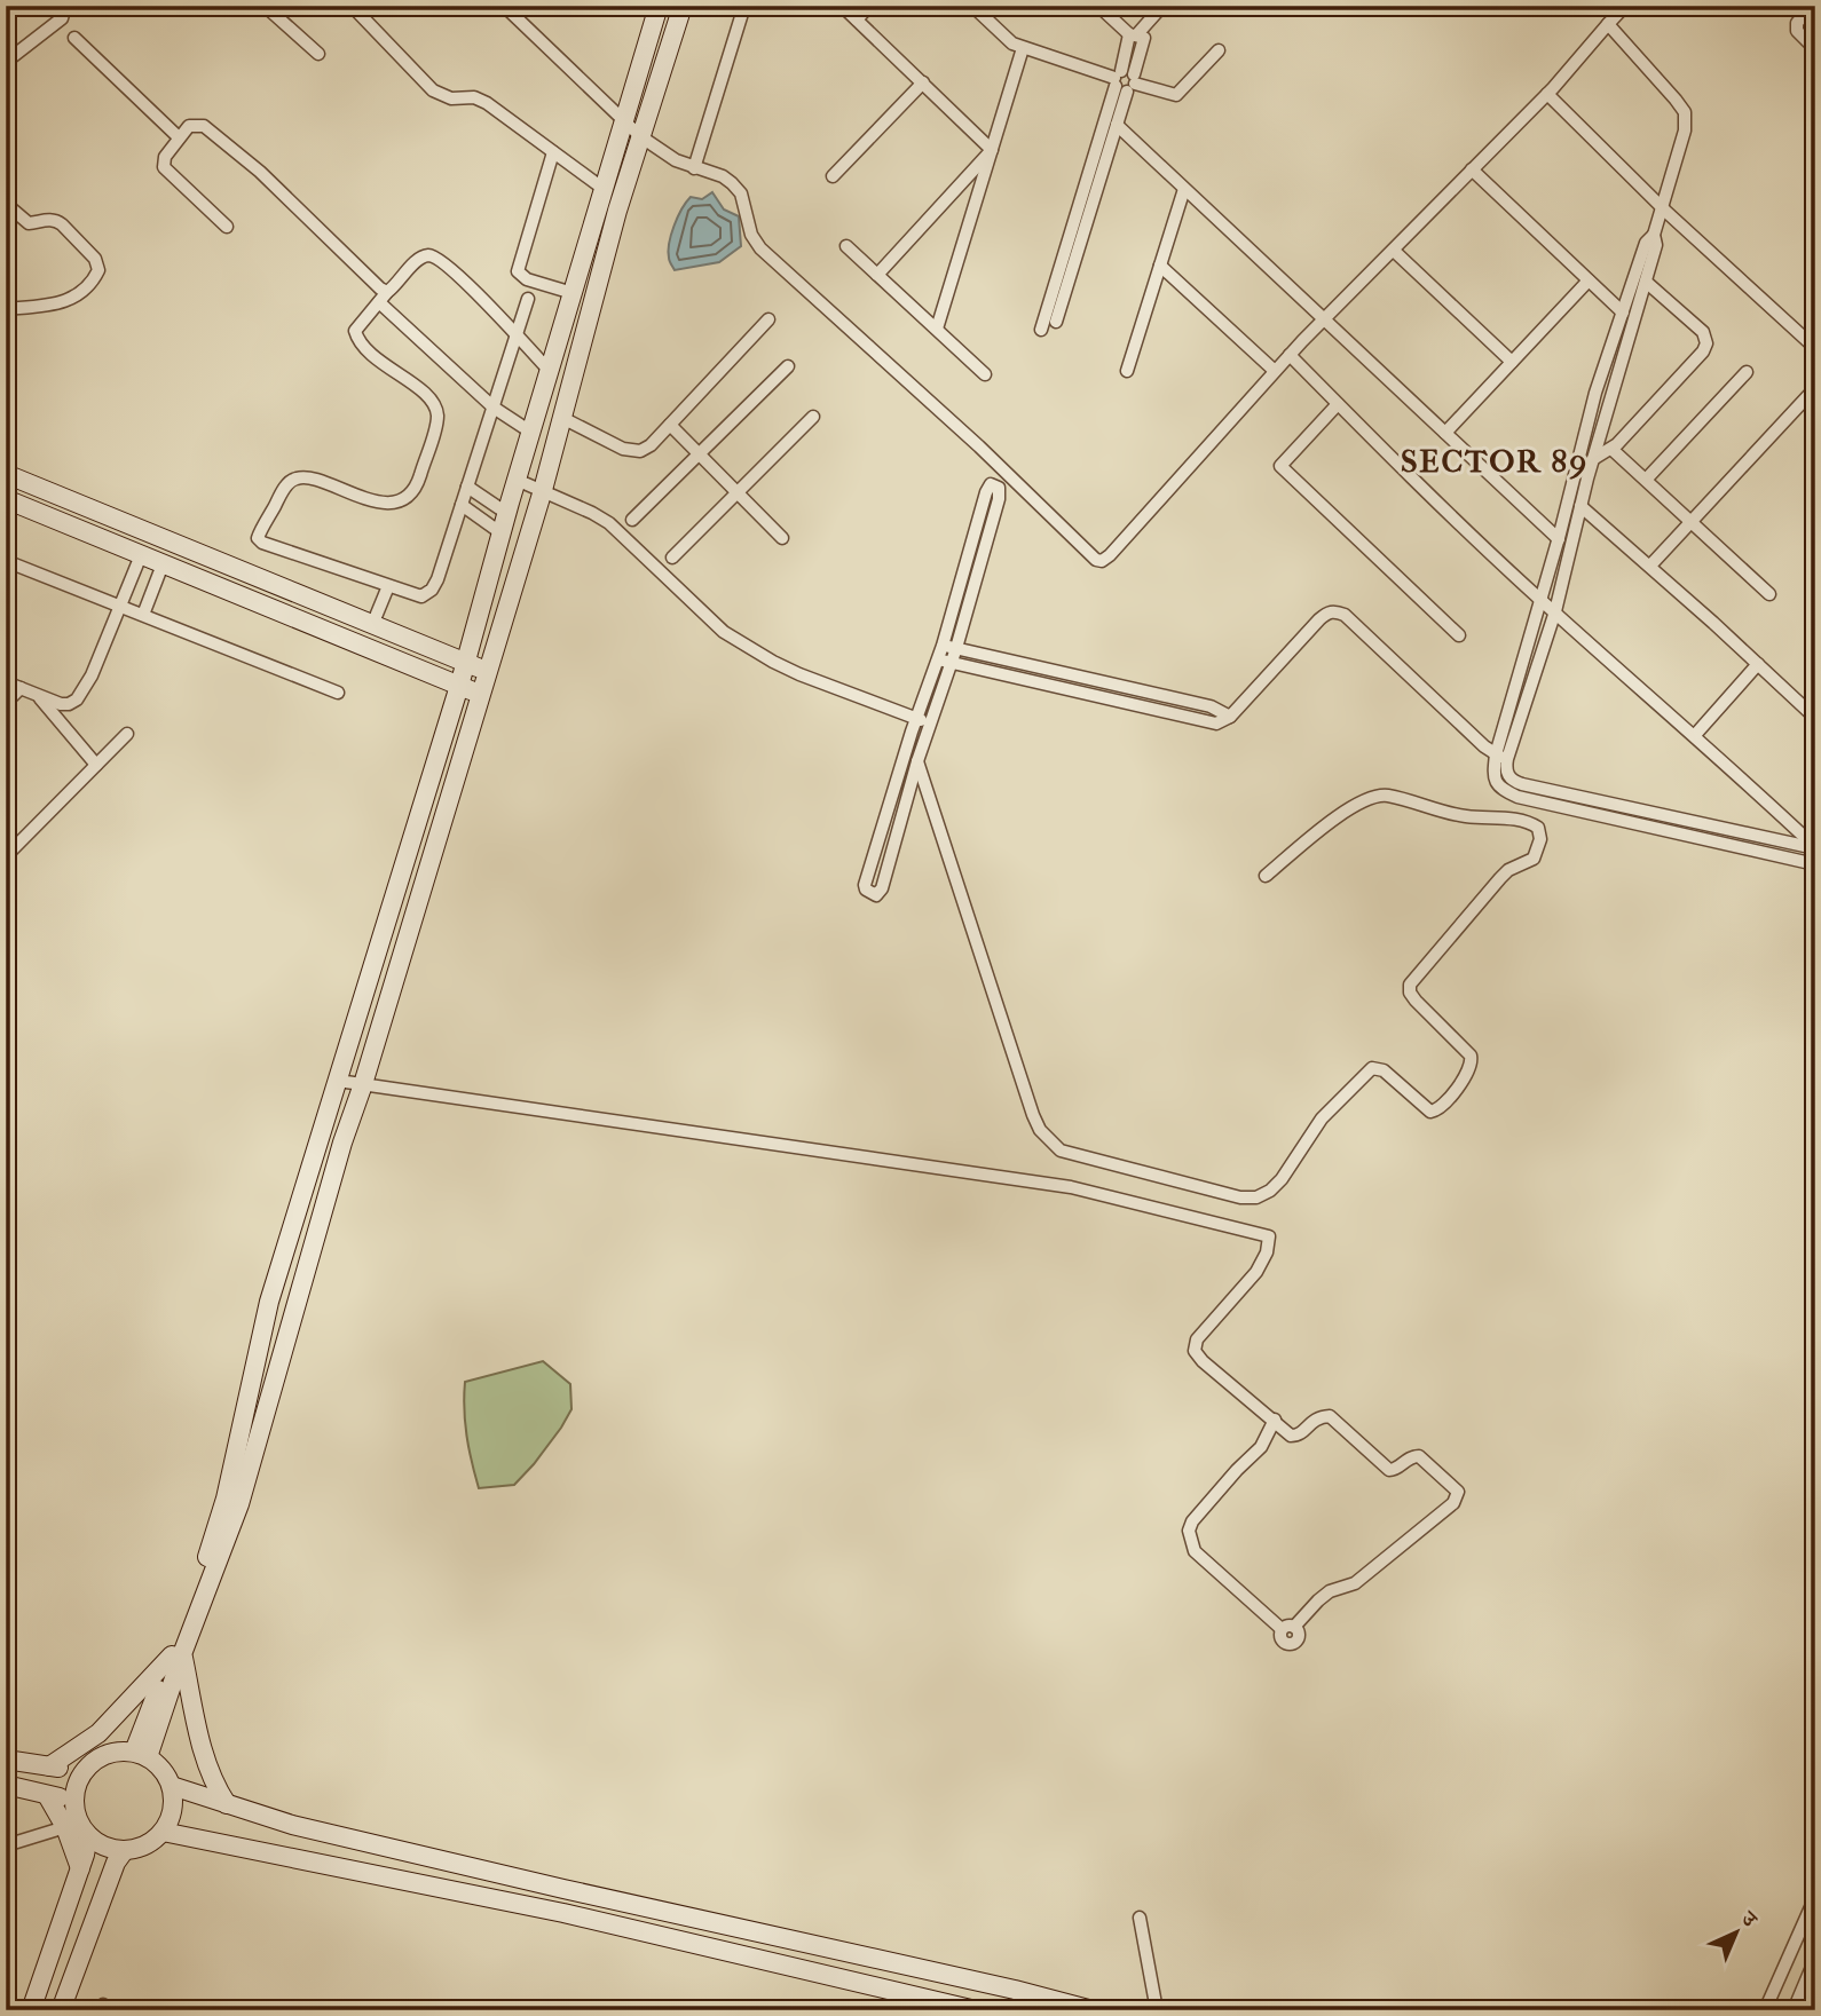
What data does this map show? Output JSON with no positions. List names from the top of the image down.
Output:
{
  "districts": ["SECTOR 89"],
  "north": "top right"
}
